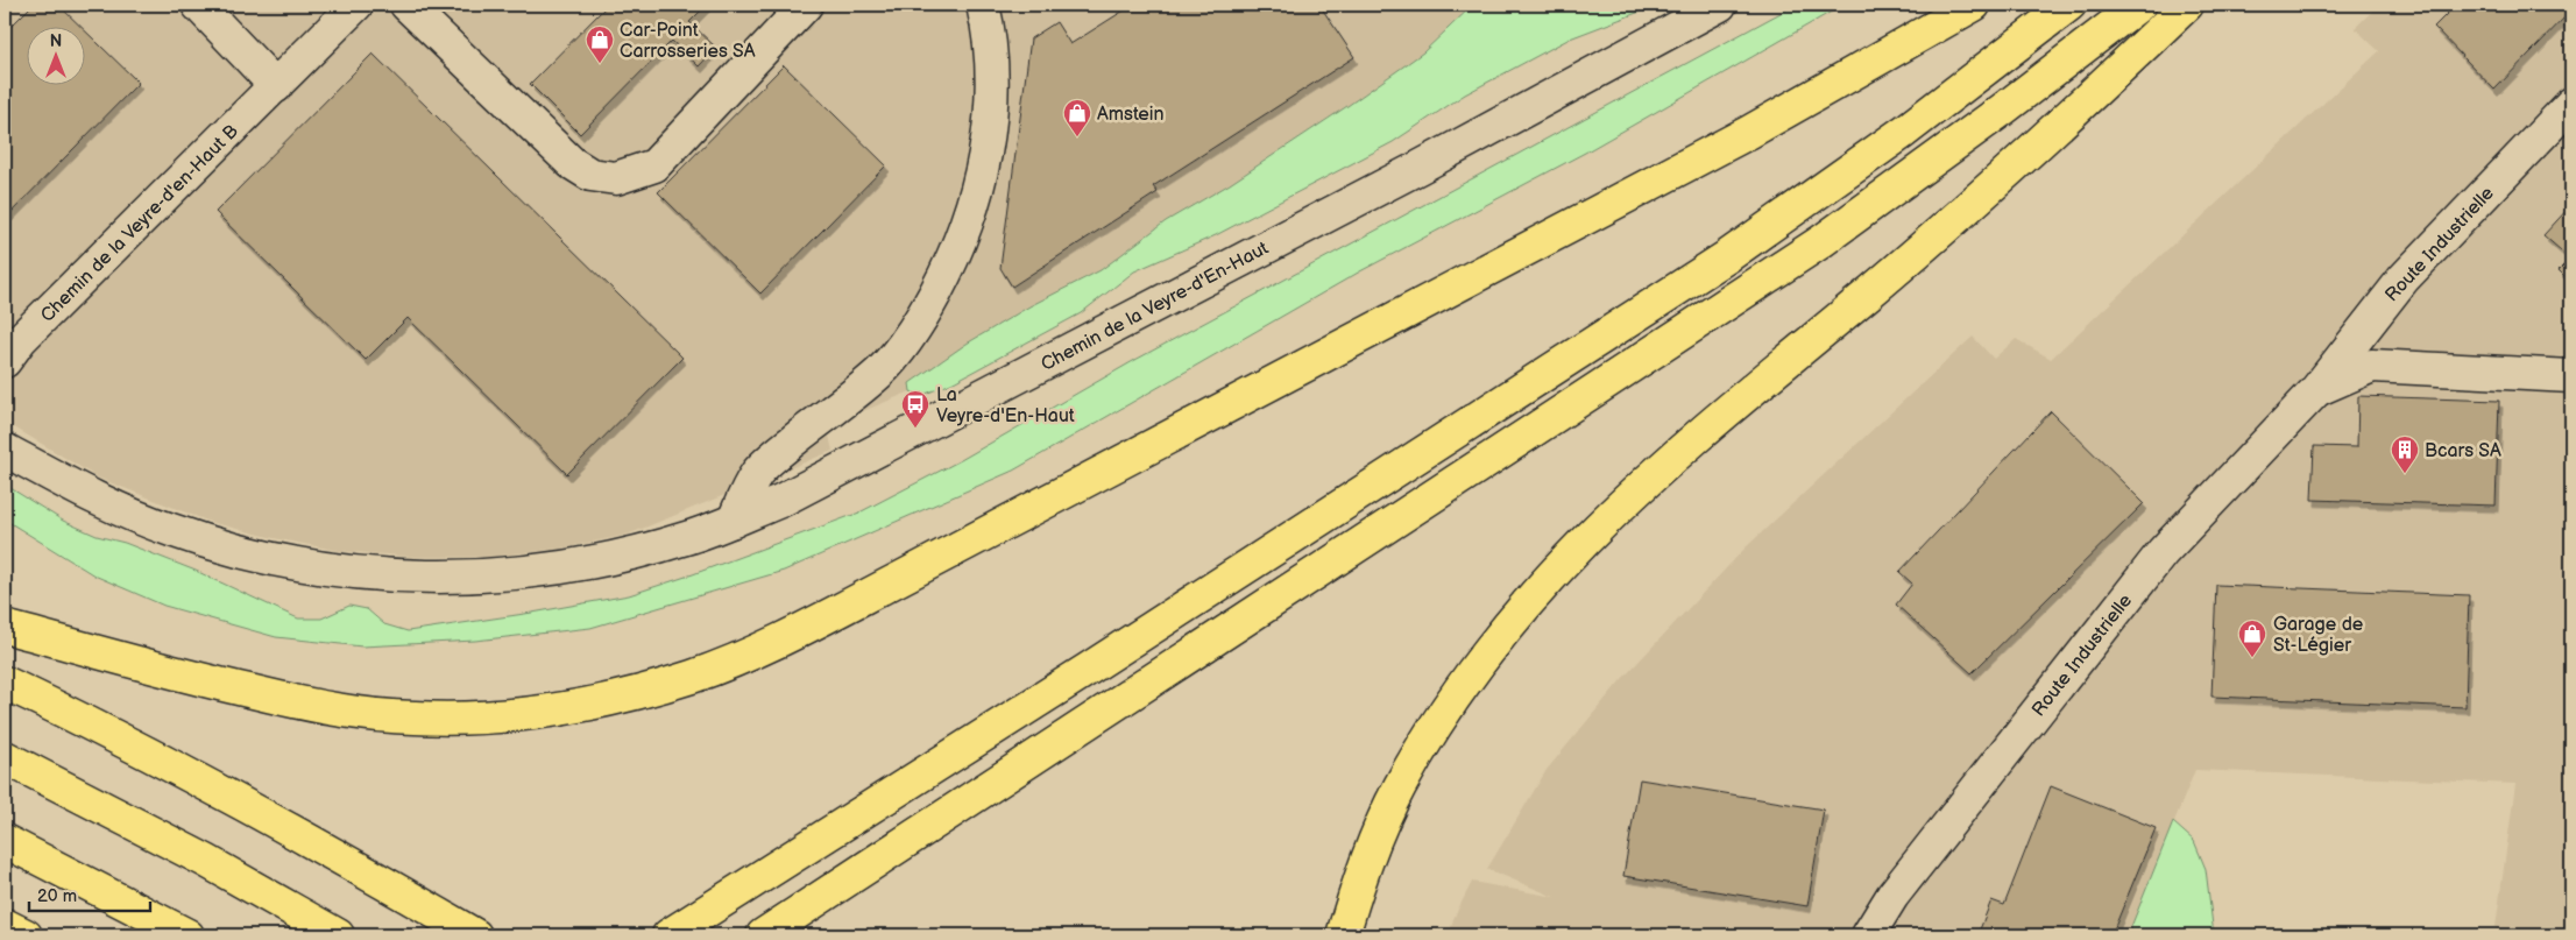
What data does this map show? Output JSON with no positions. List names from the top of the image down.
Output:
{
  "streets": {
    "street": ["Chemin de la Veyre-d'en-Haut B", "Route Industrielle", "Chemin de la Veyre-d'En-Haut"]
  },
  "places": {
    "shop": ["Car-Point Carrosseries SA", "Amstein", "Garage de St-Légier"],
    "bus stop": ["La Veyre-d'En-Haut"],
    "building": ["Bcars SA"]
  },
  "scale_bar": "20 m",
  "north": "top"
}
